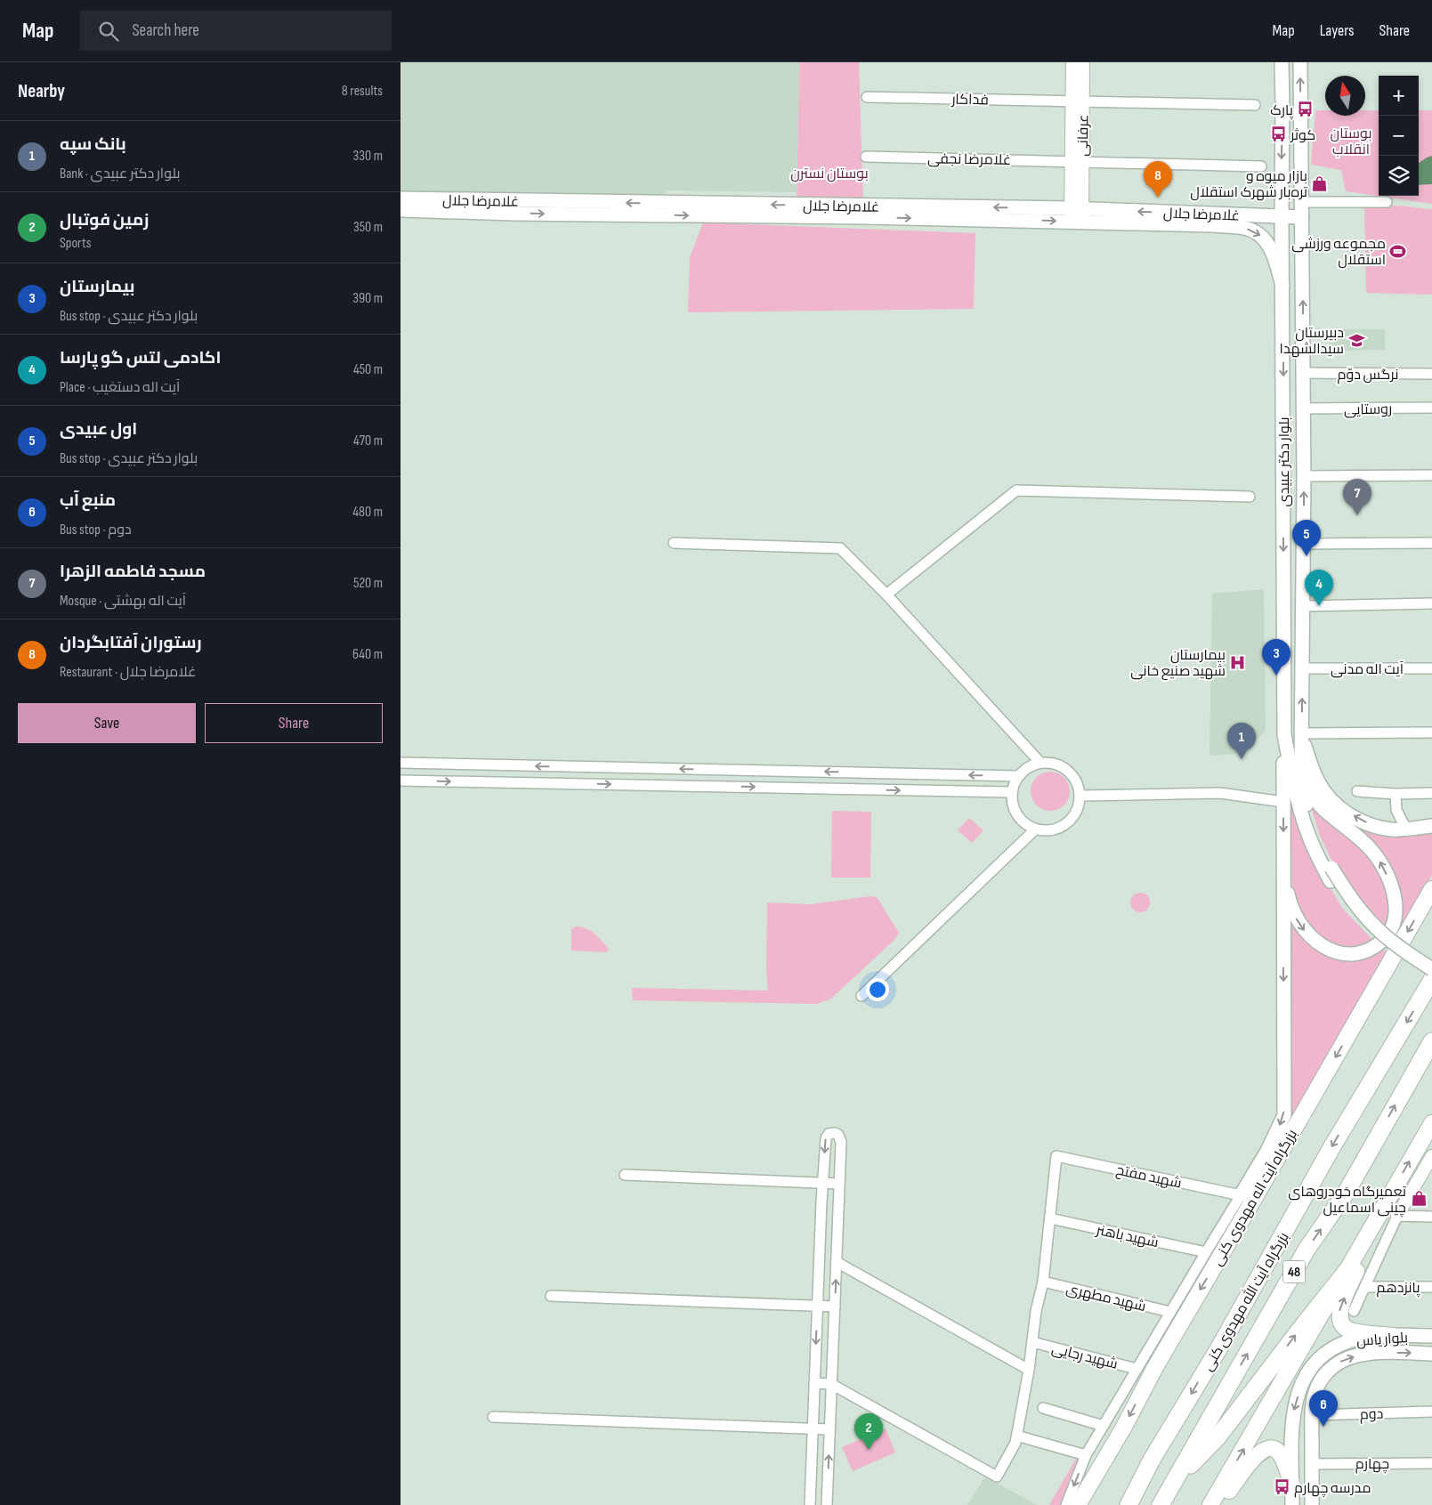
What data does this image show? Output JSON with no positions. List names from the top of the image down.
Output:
{
  "streets": {
    "highway": ["48", "بزرگراه آیت الله مهدوی کنی"],
    "main road": [
      "غلامرضا جلال",
      "بلوار دکتر عبیدی",
      "بزرگراه آیت اله مهدوی کنی",
      "بلوار یاس"
    ],
    "street": [
      "فداکار",
      "عرفانی",
      "غلامرضا نجفی",
      "نرگس دوّم",
      "روستایی",
      "آیت اله مدنی",
      "شهید مفتح",
      "شهید باهنر",
      "پانزدهم",
      "شهید مطهری",
      "شهید رجایی",
      "دوم",
      "چهارم"
    ]
  },
  "crossings": [
    ["فداکار", "عرفانی"],
    ["عرفانی", "غلامرضا نجفی"],
    ["عرفانی", "غلامرضا جلال"],
    ["غلامرضا جلال", "بلوار دکتر عبیدی"],
    ["نرگس دوّم", "بلوار دکتر عبیدی"],
    ["روستایی", "بلوار دکتر عبیدی"],
    ["بلوار دکتر عبیدی", "آیت اله مدنی"],
    ["شهید مفتح", "بزرگراه آیت اله مهدوی کنی"],
    ["شهید مفتح", "شهید باهنر"],
    ["48", "بزرگراه آیت الله مهدوی کنی"],
    ["بلوار یاس", "دوم"]
  ],
  "parks": ["بوستان انقلاب", "بوستان نسترن"],
  "places": {
    "bus stop": ["پارک", "کوثر", "مدرسه چهارم"],
    "shop": ["بازار میوه و تره‌بار شهرک استقلال", "تعمیرگاه خودروهای چینی اسماعیل"],
    "sports": ["مجموعه ورزشی استقلال"],
    "school or university": ["دبیرستان سیدالشهدا"],
    "hospital": ["بیمارستان شهید صنیع خانی"]
  },
  "north": "top",
  "page": {
    "header": "Map",
    "search": "Search here",
    "nav": ["Map", "Layers", "Share"],
    "heading": ["Nearby", "8 results"],
    "map_buttons": ["+", "−"],
    "list": [
      {
        "mark": "1",
        "name": "بانک سپه",
        "note": "Bank · بلوار دکتر عبیدی",
        "value": "330 m"
      },
      {
        "mark": "2",
        "name": "زمین فوتبال",
        "note": "Sports",
        "value": "350 m"
      },
      {
        "mark": "3",
        "name": "بیمارستان",
        "note": "Bus stop · بلوار دکتر عبیدی",
        "value": "390 m"
      },
      {
        "mark": "4",
        "name": "اکادمی لتس گو پارسا",
        "note": "Place · آیت اله دستغیب",
        "value": "450 m"
      },
      {
        "mark": "5",
        "name": "اول عبیدی",
        "note": "Bus stop · بلوار دکتر عبیدی",
        "value": "470 m"
      },
      {
        "mark": "6",
        "name": "منبع آب",
        "note": "Bus stop · دوم",
        "value": "480 m"
      },
      {
        "mark": "7",
        "name": "مسجد فاطمه الزهرا",
        "note": "Mosque · آیت اله بهشتی",
        "value": "520 m"
      },
      {
        "mark": "8",
        "name": "رستوران آفتابگردان",
        "note": "Restaurant · غلامرضا جلال",
        "value": "640 m"
      }
    ],
    "pins": [
      "8",
      "7",
      "5",
      "4",
      "3",
      "1",
      "6",
      "2"
    ],
    "buttons": ["Save", "Share"]
  }
}
